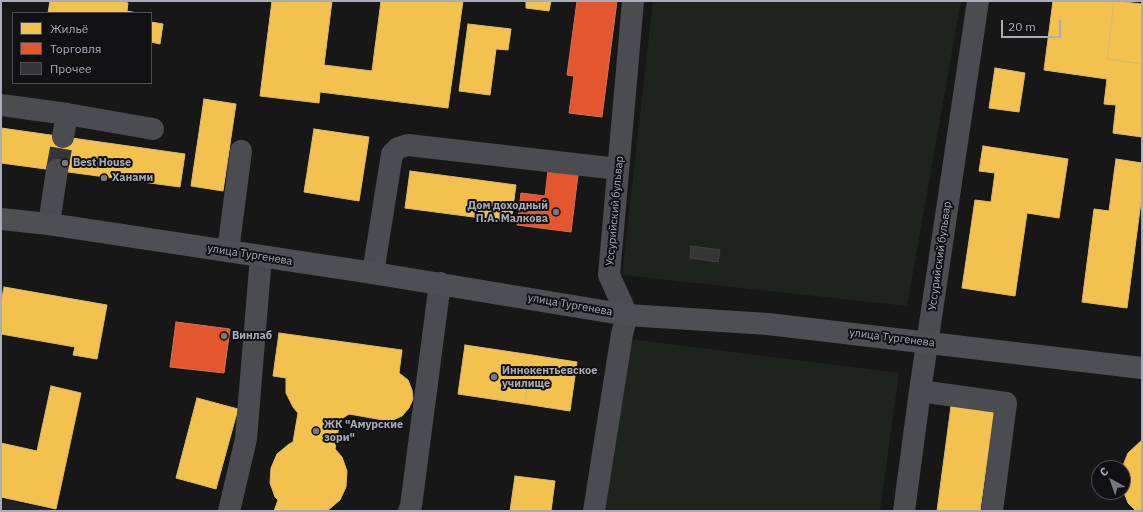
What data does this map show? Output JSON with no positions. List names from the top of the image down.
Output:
{
  "streets": {
    "main road": ["улица Тургенева"],
    "street": ["Уссурийский бульвар"]
  },
  "crossings": [
    ["Уссурийский бульвар", "улица Тургенева"]
  ],
  "places": [
    "Best House",
    "Ханами",
    "Дом доходный П.А. Малкова",
    "Винлаб",
    "Иннокентьевское училище",
    "ЖК \"Амурские зори\""
  ],
  "legend": ["Жильё", "Торговля", "Прочее"],
  "scale_bar": "20 m",
  "north": "top left"
}
